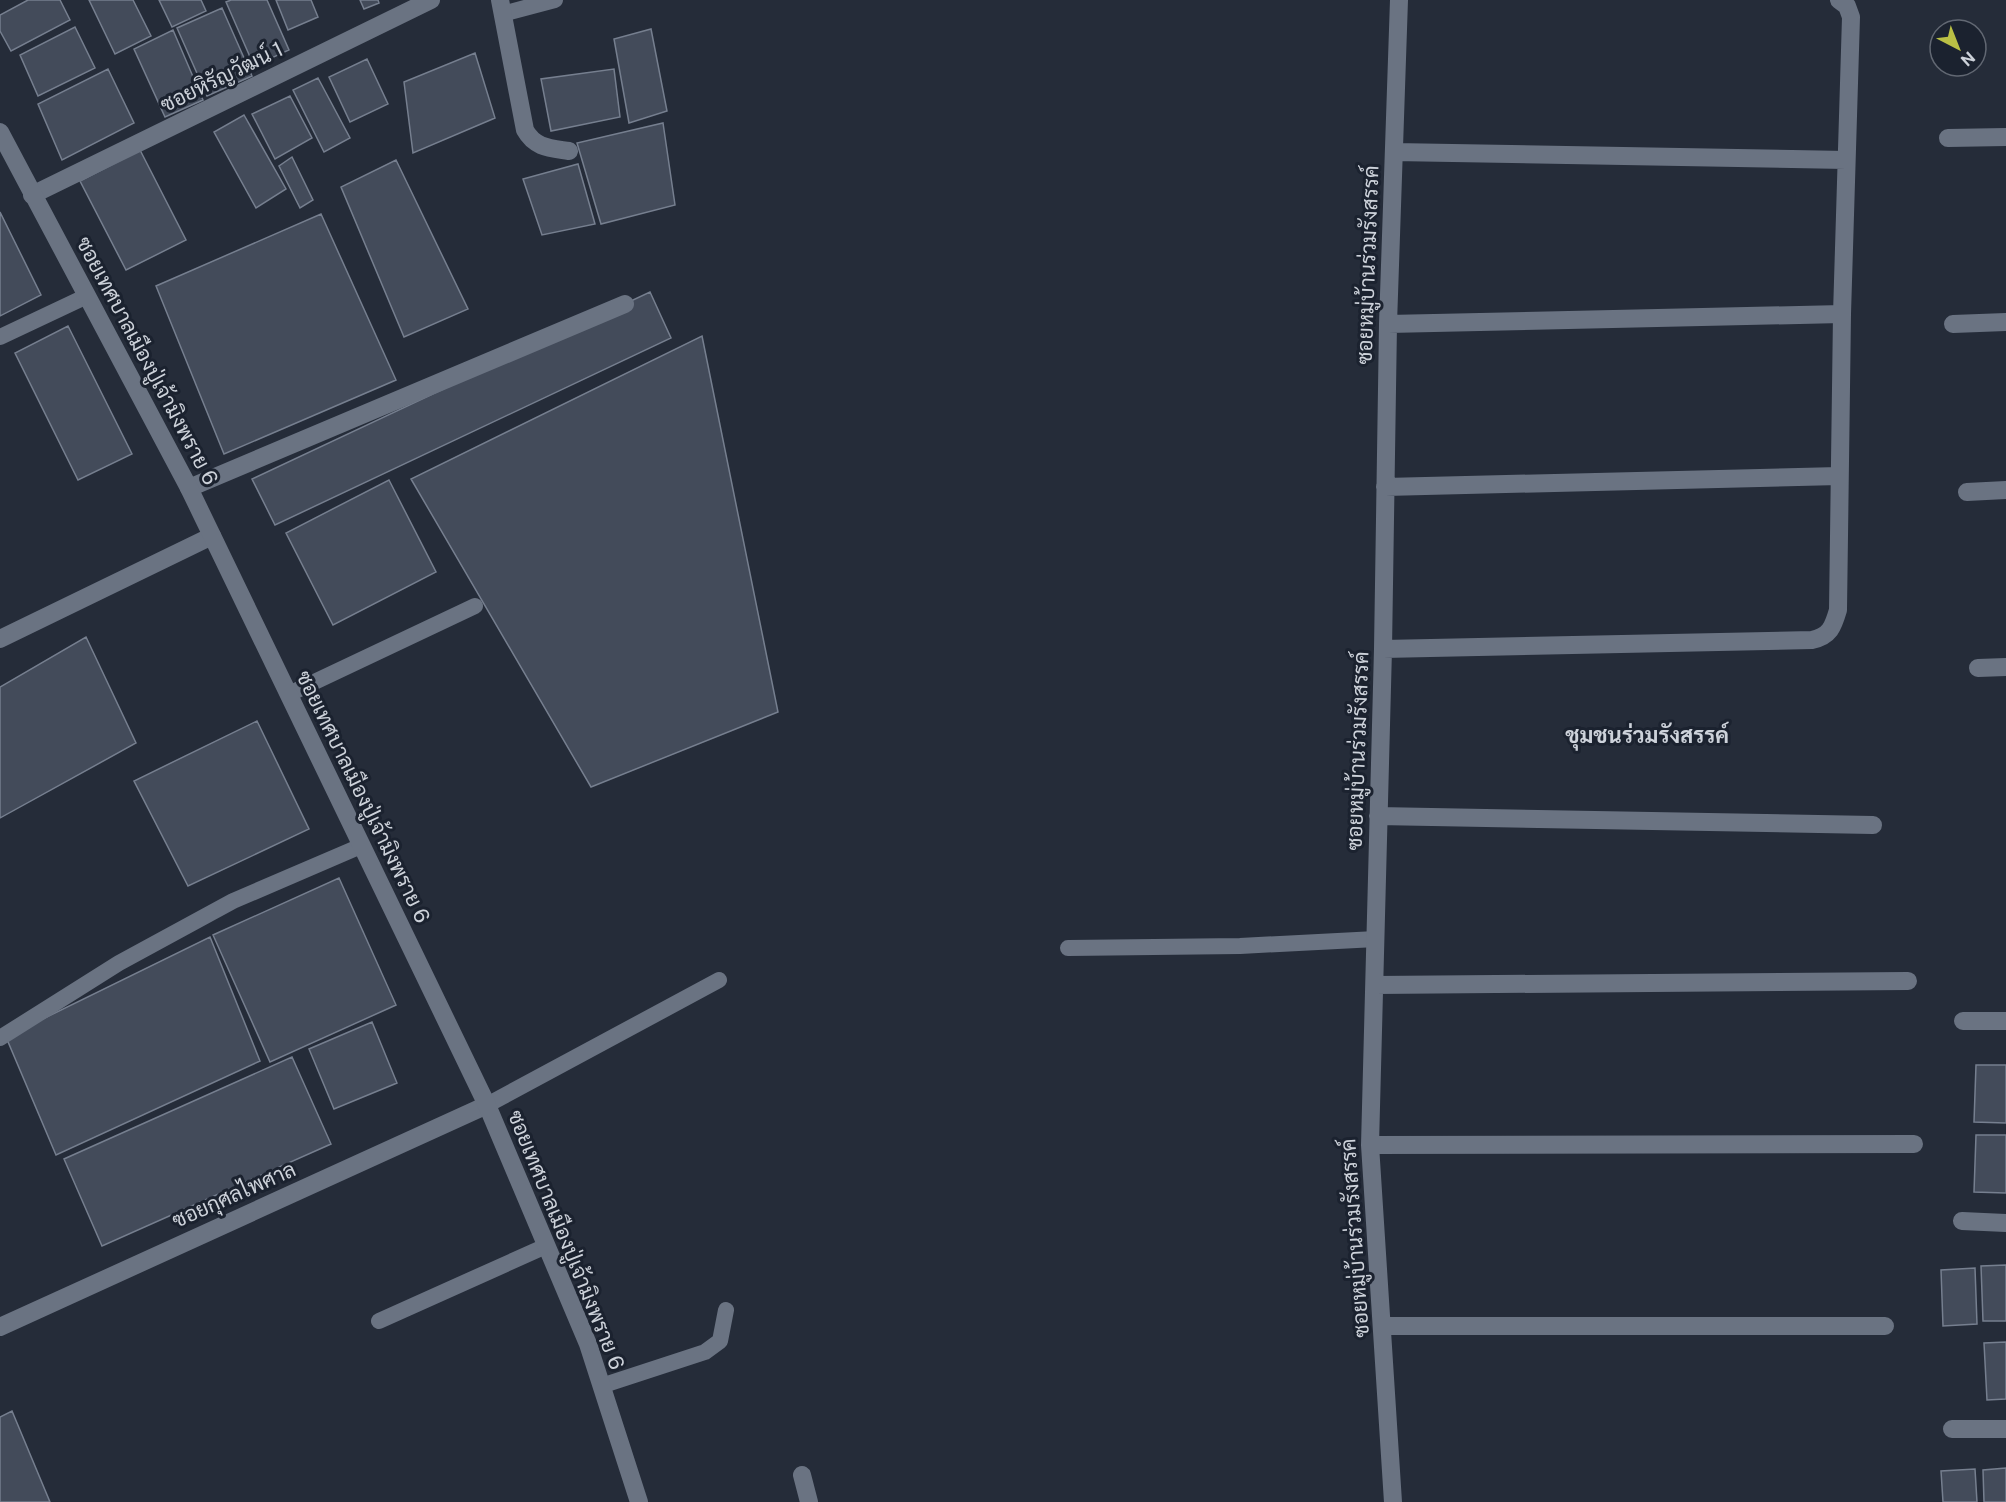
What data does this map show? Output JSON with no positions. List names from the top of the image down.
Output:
{
  "streets": {
    "street": [
      "ซอยหิรัญวัฒน์ 1",
      "ซอยหมู่บ้านร่วมรังสรรค์",
      "ซอยเทศบาลเมืองปู่เจ้ามิงพราย 6",
      "ซอยกุศลไพศาล"
    ]
  },
  "crossings": [
    ["ซอยหิรัญวัฒน์ 1", "ซอยเทศบาลเมืองปู่เจ้ามิงพราย 6"],
    ["ซอยเทศบาลเมืองปู่เจ้ามิงพราย 6", "ซอยกุศลไพศาล"]
  ],
  "districts": ["ชุมชนร่วมรังสรรค์"],
  "north": "bottom right"
}
